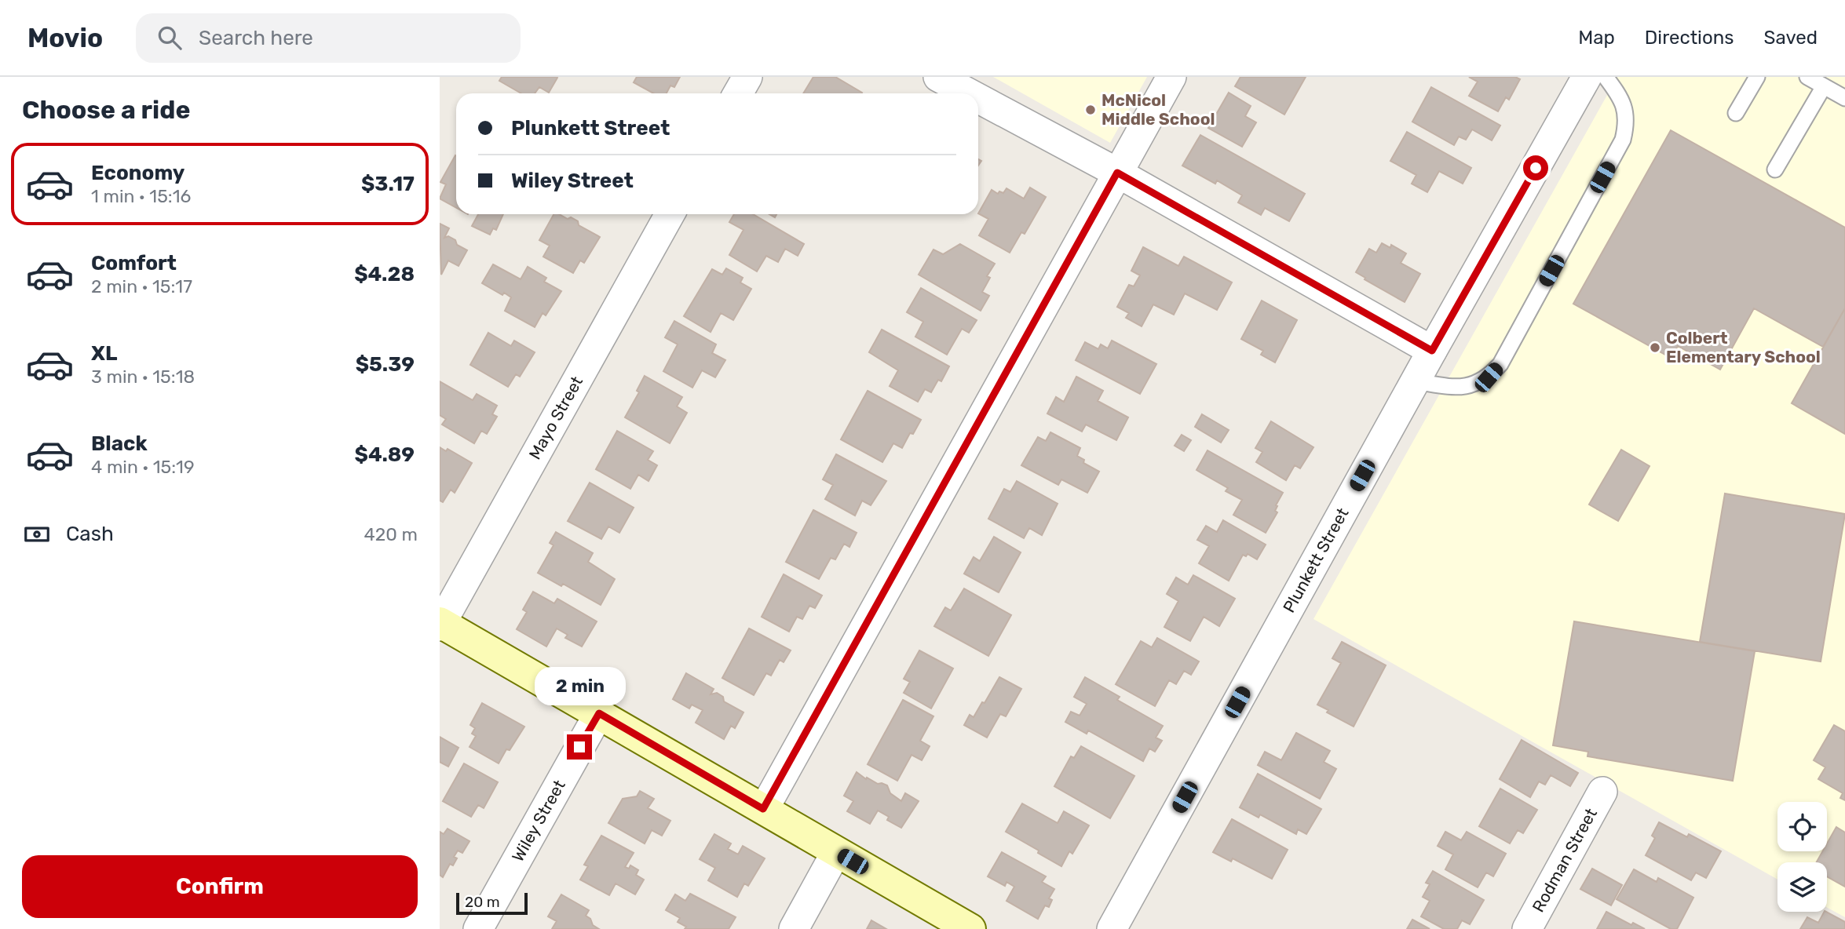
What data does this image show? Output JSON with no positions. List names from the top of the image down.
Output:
{
  "streets": {
    "street": [
      "Mayo Street",
      "Plunkett Street",
      "Wiley Street",
      "Rodman Street"
    ]
  },
  "places": ["McNicol Middle School", "Colbert Elementary School"],
  "scale_bar": "20 m",
  "page": {
    "header": "Movio",
    "search": "Search here",
    "nav": ["Map", "Directions", "Saved"],
    "heading": "Choose a ride",
    "banner": ["Plunkett Street", "Wiley Street"],
    "list": [
      {
        "name": "Economy",
        "note": "1 min · 15:16",
        "value": "$3.17"
      },
      {
        "name": "Comfort",
        "note": "2 min · 15:17",
        "value": "$4.28"
      },
      {
        "name": "XL",
        "note": "3 min · 15:18",
        "value": "$5.39"
      },
      {
        "name": "Black",
        "note": "4 min · 15:19",
        "value": "$4.89"
      }
    ],
    "pay": ["Cash", "420 m"],
    "bubble": "2 min",
    "buttons": "Confirm",
    "scale": "20 m"
  }
}
